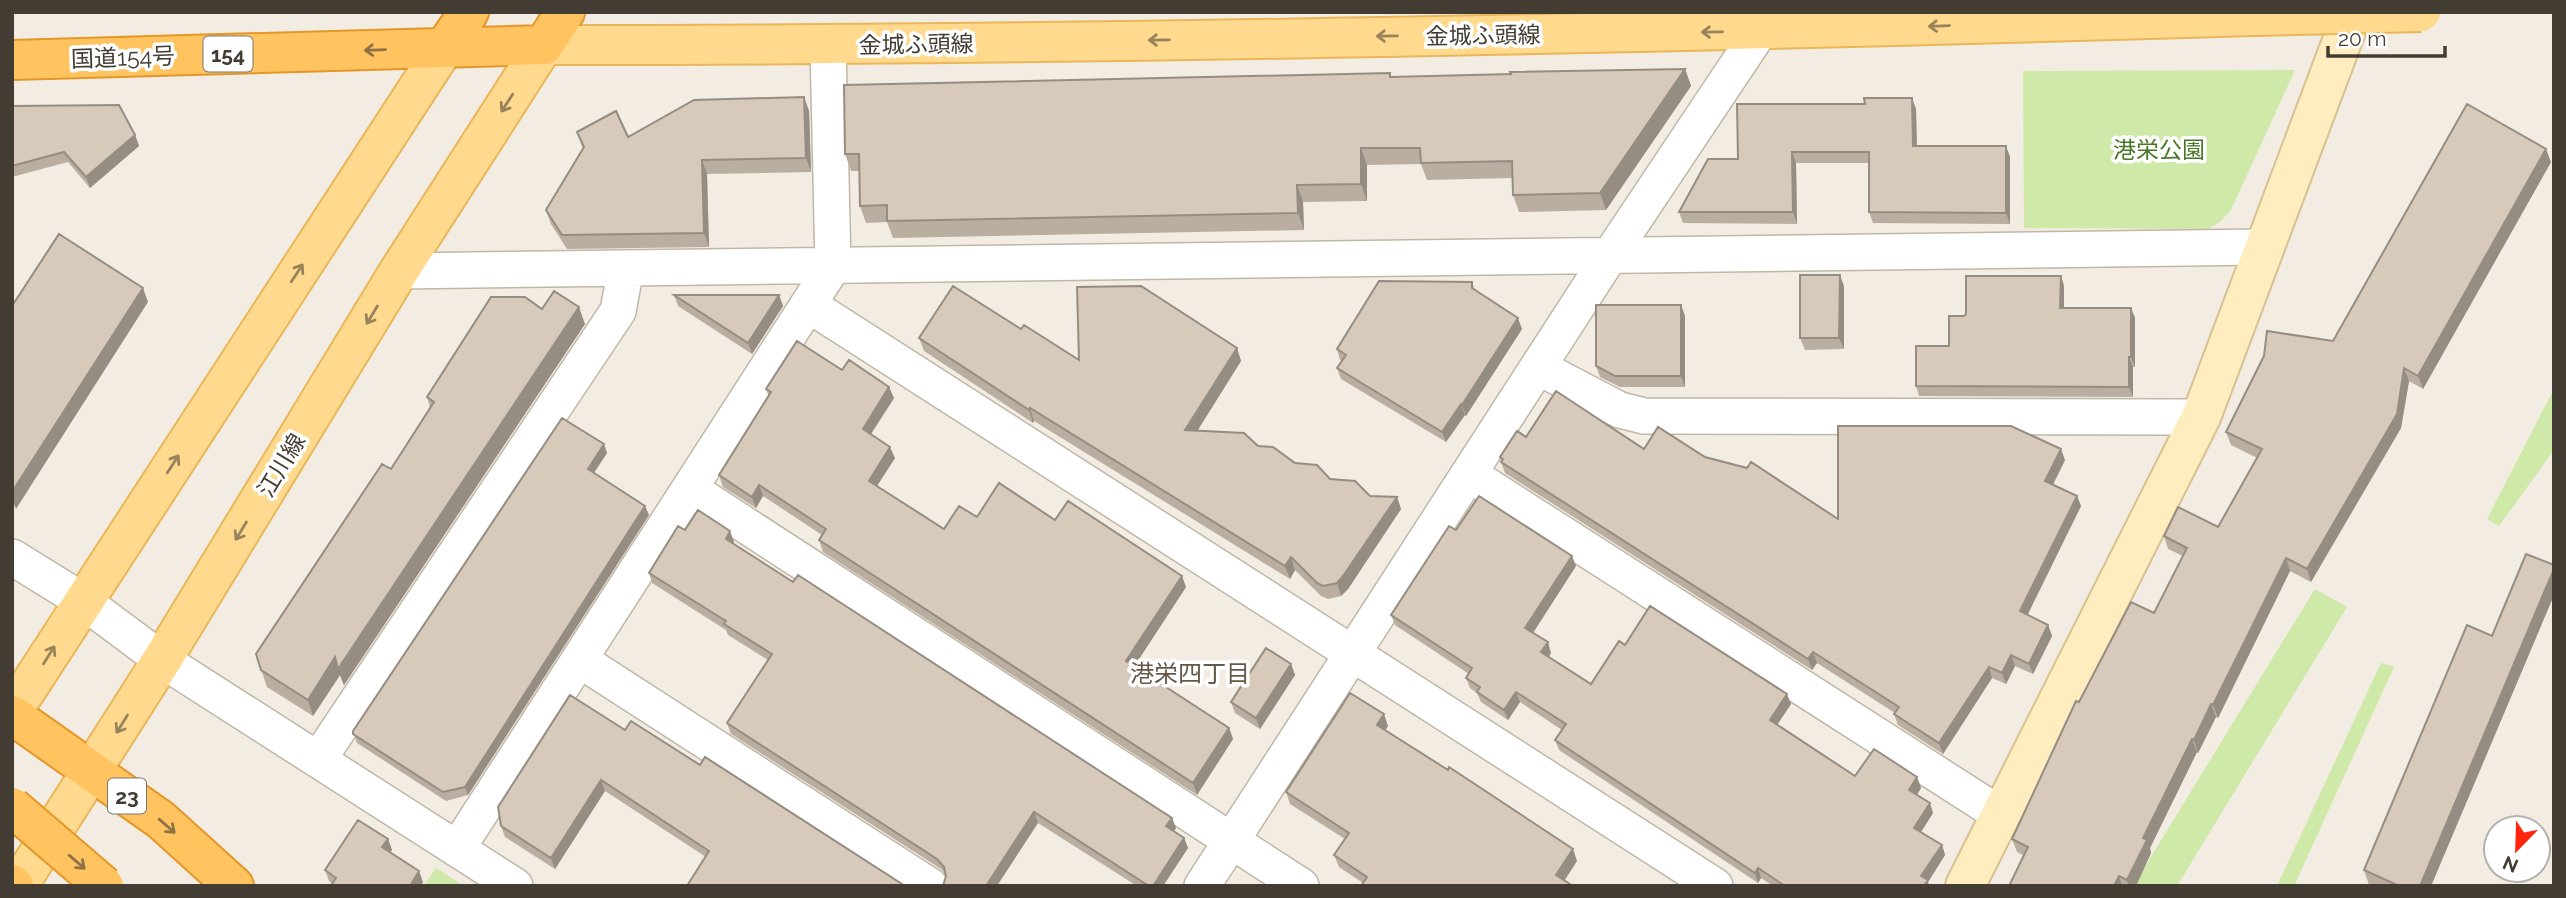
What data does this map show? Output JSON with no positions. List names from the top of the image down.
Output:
{
  "streets": {
    "highway": ["154", "国道154号", "23"],
    "main road": ["金城ふ頭線", "江川線"]
  },
  "crossings": [
    ["金城ふ頭線", "国道154号"],
    ["金城ふ頭線", "江川線"],
    ["国道154号", "江川線"],
    ["江川線", "23"]
  ],
  "one_way": ["金城ふ頭線", "国道154号"],
  "districts": ["港栄四丁目"],
  "parks": ["港栄公園"],
  "scale_bar": "20 m",
  "north": "bottom left"
}
